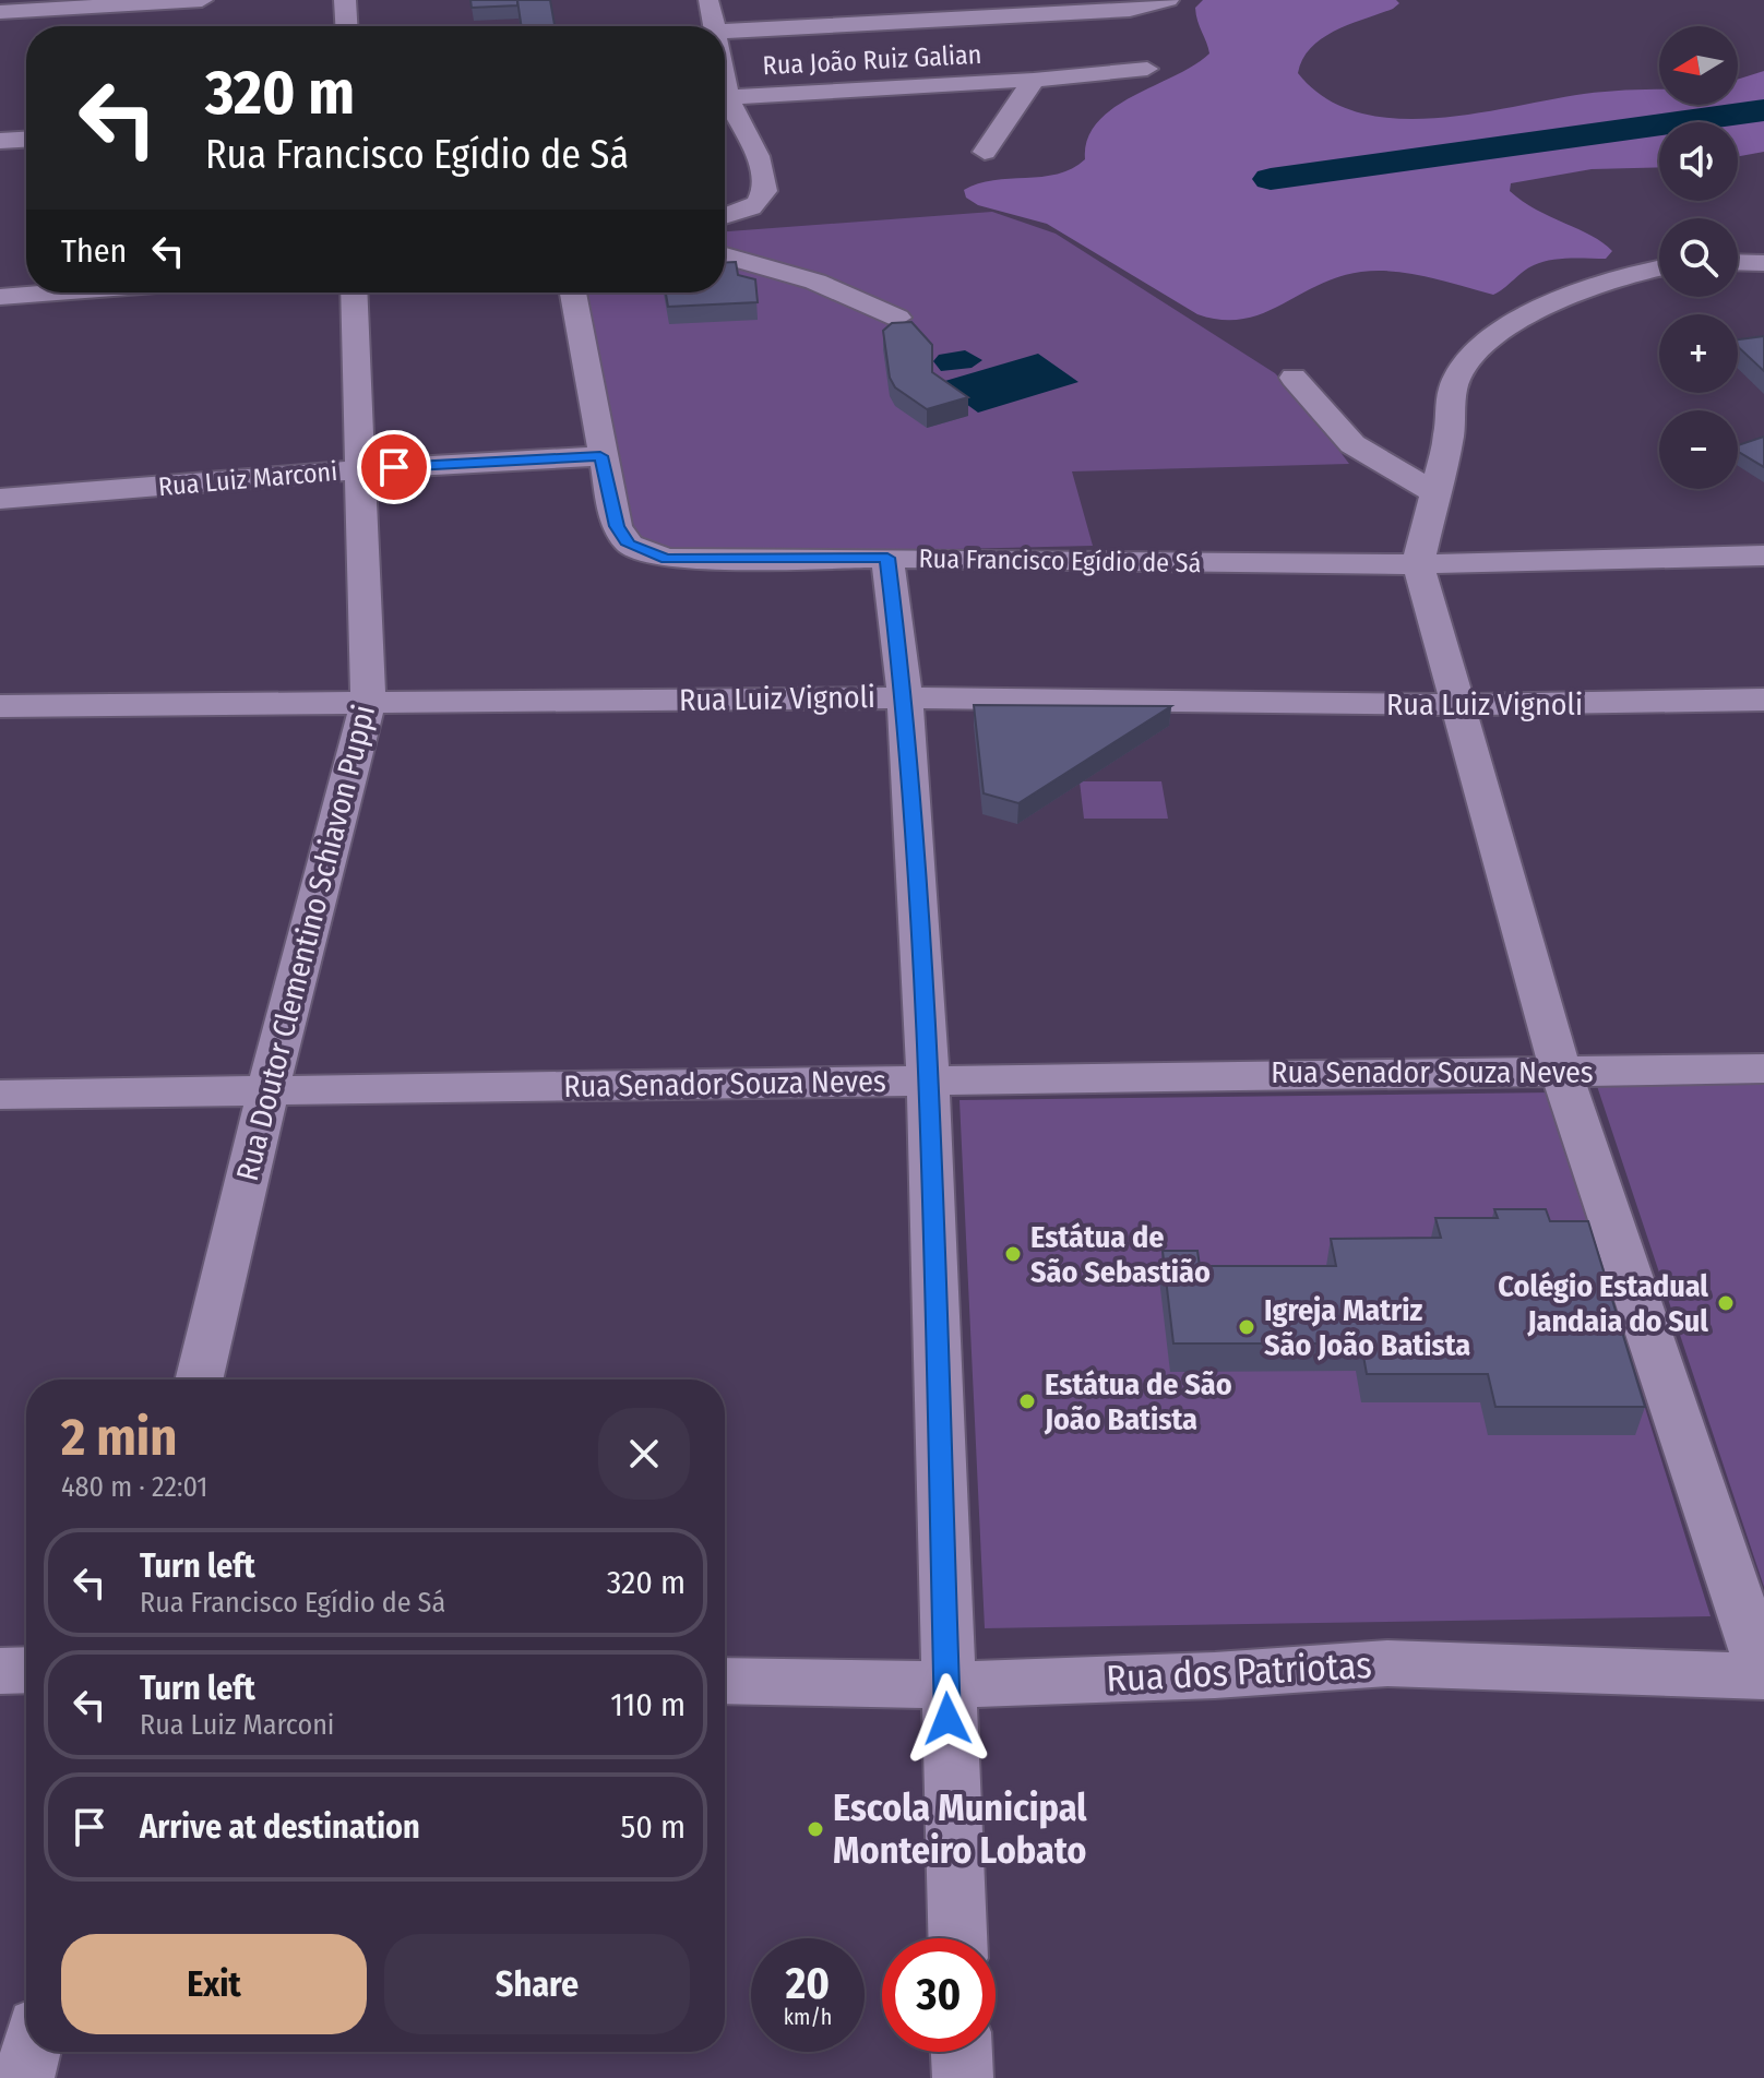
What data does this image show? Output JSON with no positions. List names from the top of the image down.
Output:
{
  "streets": {
    "street": [
      "Rua João Ruiz Galian",
      "Rua Luiz Marconi",
      "Rua Francisco Egídio de Sá",
      "Rua Luiz Vignoli",
      "Rua Doutor Clementino Schiavon Puppi",
      "Rua Senador Souza Neves",
      "Rua dos Patriotas"
    ]
  },
  "crossings": [
    ["Rua Luiz Marconi", "Rua Francisco Egídio de Sá"],
    ["Rua Luiz Marconi", "Rua Doutor Clementino Schiavon Puppi"],
    ["Rua Luiz Vignoli", "Rua Doutor Clementino Schiavon Puppi"],
    ["Rua Doutor Clementino Schiavon Puppi", "Rua Senador Souza Neves"]
  ],
  "places": [
    "Estátua de São Sebastião",
    "Colégio Estadual Jandaia do Sul",
    "Igreja Matriz São João Batista",
    "Estátua de São João Batista",
    "Escola Municipal Monteiro Lobato"
  ],
  "north": "left",
  "page": {
    "map_buttons": ["+", "−"],
    "turn": ["320 m", "Rua Francisco Egídio de Sá"],
    "then": "Then",
    "heading": ["2 min", "480 m · 22:01"],
    "list": [
      {
        "name": "Turn left",
        "note": "Rua Francisco Egídio de Sá",
        "value": "320 m"
      },
      {
        "name": "Turn left",
        "note": "Rua Luiz Marconi",
        "value": "110 m"
      },
      {
        "name": "Arrive at destination",
        "value": "50 m"
      }
    ],
    "buttons": ["Exit", "Share"],
    "speed": "20 km/h",
    "limit": "30"
  }
}
